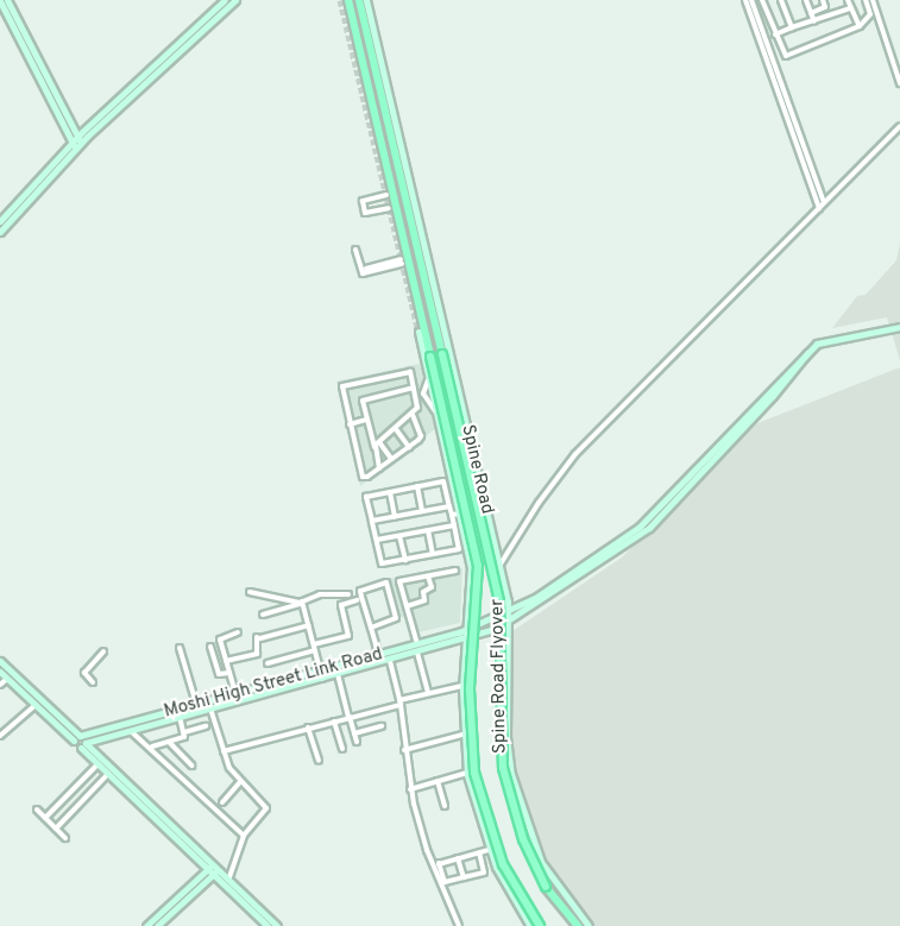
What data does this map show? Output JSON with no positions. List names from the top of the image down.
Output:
{
  "streets": {
    "main road": ["Spine Road", "Spine Road Flyover"],
    "street": ["Moshi High Street Link Road"]
  },
  "crossings": [
    ["Spine Road", "Spine Road Flyover"],
    ["Spine Road", "Moshi High Street Link Road"]
  ]
}
